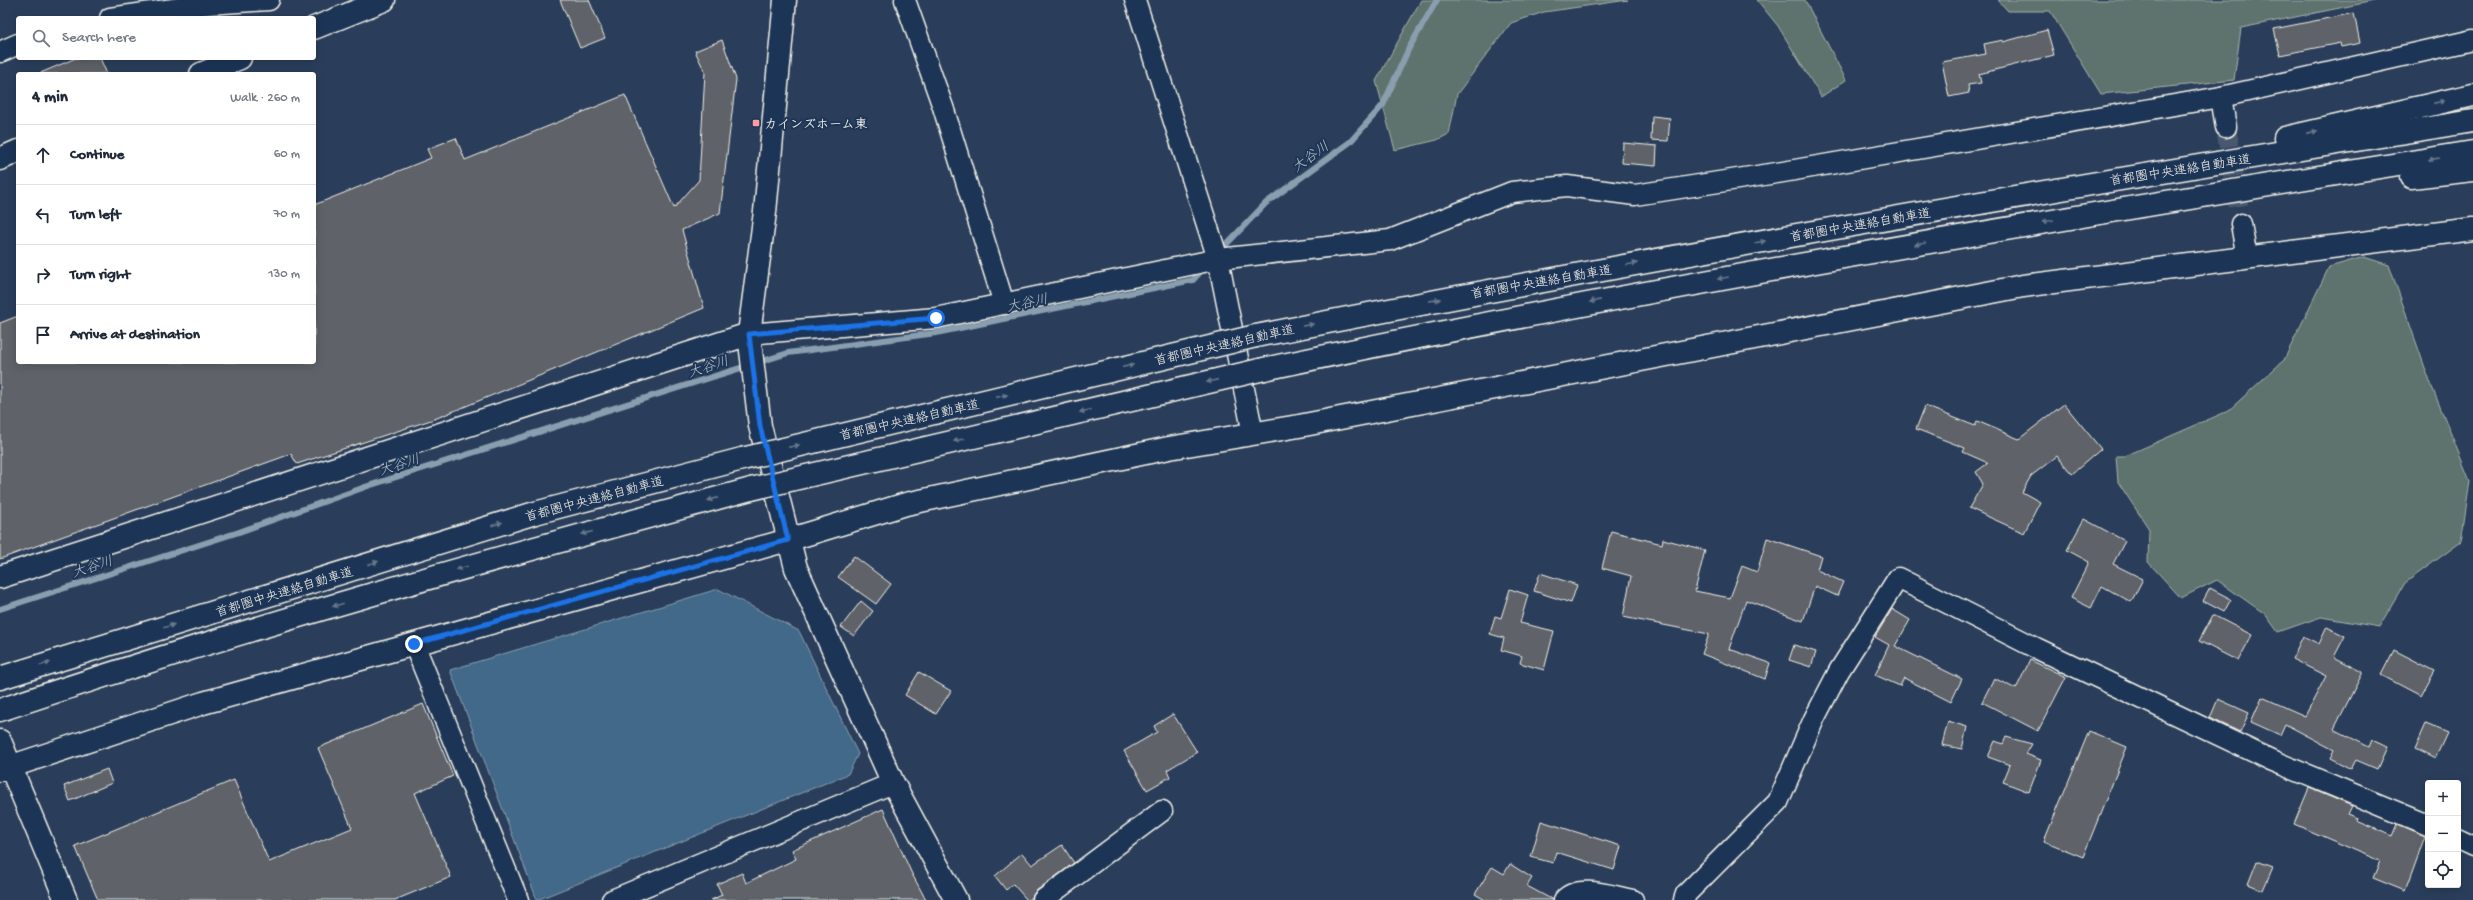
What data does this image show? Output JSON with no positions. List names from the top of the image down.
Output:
{
  "streets": {
    "main road": ["首都圏中央連絡自動車道"]
  },
  "water": ["大谷川"],
  "places": {
    "transit": ["カインズホーム東"]
  },
  "page": {
    "search": "Search here",
    "heading": ["4 min", "Walk · 260 m"],
    "list": [
      ["Continue", "60 m"],
      ["Turn left", "70 m"],
      ["Turn right", "130 m"],
      "Arrive at destination"
    ],
    "map_buttons": ["+", "−"]
  }
}
